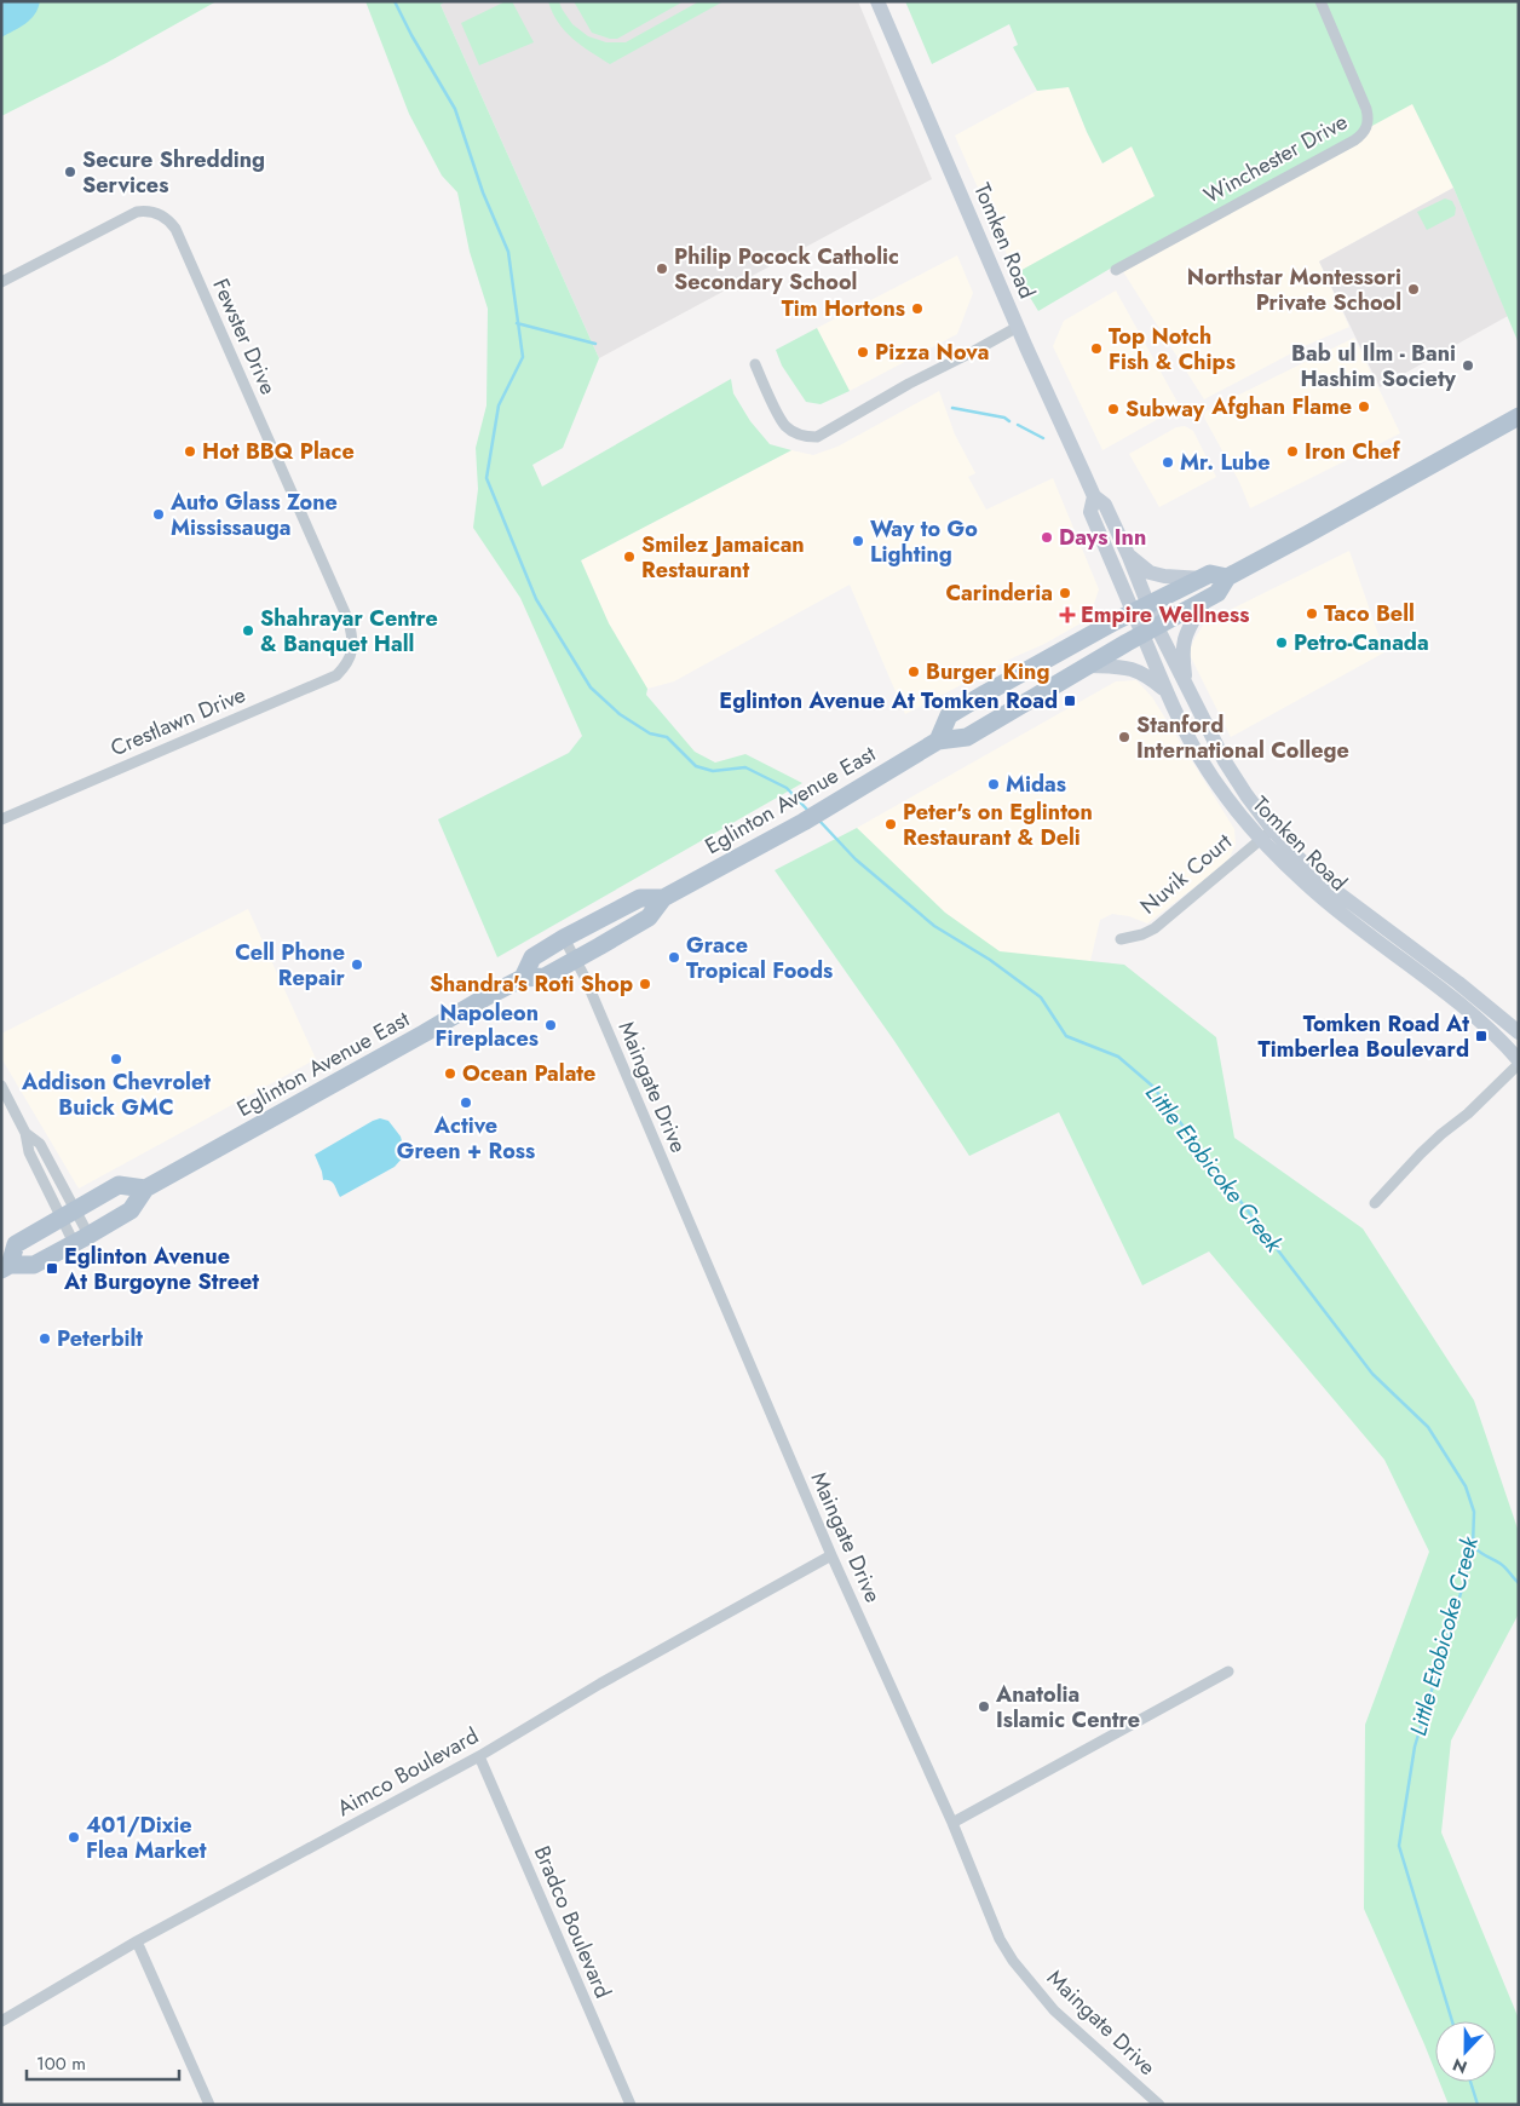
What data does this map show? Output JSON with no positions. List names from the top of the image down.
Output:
{
  "streets": {
    "main road": ["Tomken Road", "Eglinton Avenue East"],
    "street": [
      "Winchester Drive",
      "Fewster Drive",
      "Crestlawn Drive",
      "Nuvik Court",
      "Maingate Drive",
      "Aimco Boulevard",
      "Bradco Boulevard"
    ]
  },
  "crossings": [
    ["Tomken Road", "Eglinton Avenue East"],
    ["Tomken Road", "Nuvik Court"],
    ["Fewster Drive", "Crestlawn Drive"],
    ["Eglinton Avenue East", "Maingate Drive"],
    ["Maingate Drive", "Aimco Boulevard"],
    ["Aimco Boulevard", "Bradco Boulevard"]
  ],
  "water": ["Little Etobicoke Creek"],
  "places": {
    "other": [
      "Secure Shredding Services",
      "Philip Pocock Catholic Secondary School",
      "Northstar Montessori Private School",
      "Tim Hortons",
      "Top Notch Fish & Chips",
      "Pizza Nova",
      "Bab ul Ilm - Bani Hashim Society",
      "Afghan Flame",
      "Subway",
      "Hot BBQ Place",
      "Iron Chef",
      "Mr. Lube",
      "Auto Glass Zone Mississauga",
      "Days Inn",
      "Way to Go Lighting",
      "Smilez Jamaican Restaurant",
      "Carinderia",
      "Taco Bell",
      "Shahrayar Centre & Banquet Hall",
      "Petro-Canada",
      "Burger King",
      "Stanford International College",
      "Midas",
      "Peter's on Eglinton Restaurant & Deli",
      "Grace Tropical Foods",
      "Cell Phone Repair",
      "Shandra's Roti Shop",
      "Napoleon Fireplaces",
      "Addison Chevrolet Buick GMC",
      "Ocean Palate",
      "Active Green + Ross",
      "Peterbilt",
      "Anatolia Islamic Centre",
      "401/Dixie Flea Market"
    ],
    "health": ["Empire Wellness"],
    "transit": ["Eglinton Avenue At Tomken Road", "Tomken Road At Timberlea Boulevard", "Eglinton Avenue At Burgoyne Street"]
  },
  "scale_bar": "100 m",
  "north": "bottom"
}
